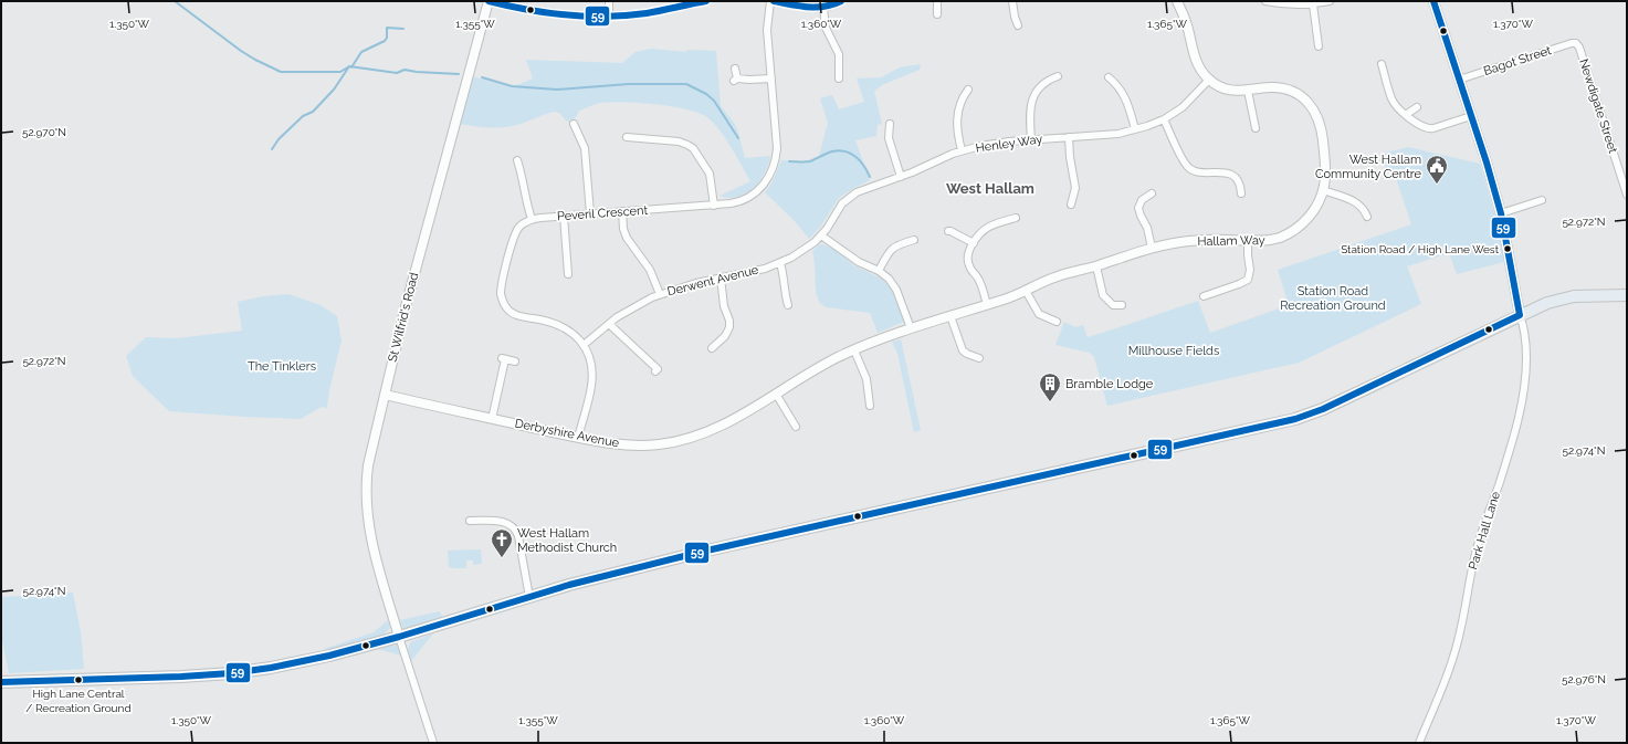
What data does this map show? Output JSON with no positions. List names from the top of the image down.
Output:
{
  "streets": {
    "street": [
      "Bagot Street",
      "Newdigate Street",
      "Henley Way",
      "Peveril Crescent",
      "Hallam Way",
      "Derwent Avenue",
      "St Wilfrid's Road",
      "Derbyshire Avenue",
      "Park Hall Lane"
    ]
  },
  "crossings": [
    ["Bagot Street", "Newdigate Street"],
    ["Henley Way", "Hallam Way"],
    ["Henley Way", "Derwent Avenue"],
    ["Hallam Way", "Derbyshire Avenue"],
    ["St Wilfrid's Road", "Derbyshire Avenue"]
  ],
  "districts": ["West Hallam"],
  "parks": ["Station Road Recreation Ground", "Millhouse Fields", "The Tinklers"],
  "places": {
    "public building": ["West Hallam Community Centre"],
    "other": ["Station Road / High Lane West", "High Lane Central / Recreation Ground"],
    "building": ["Bramble Lodge"],
    "church": ["West Hallam Methodist Church"]
  },
  "lines": ["transit line 59"],
  "coordinates": [
    "1.350°W",
    "1.355°W",
    "1.360°W",
    "1.365°W",
    "1.370°W",
    "52.970°N",
    "52.972°N",
    "52.974°N",
    "52.976°N"
  ]
}
